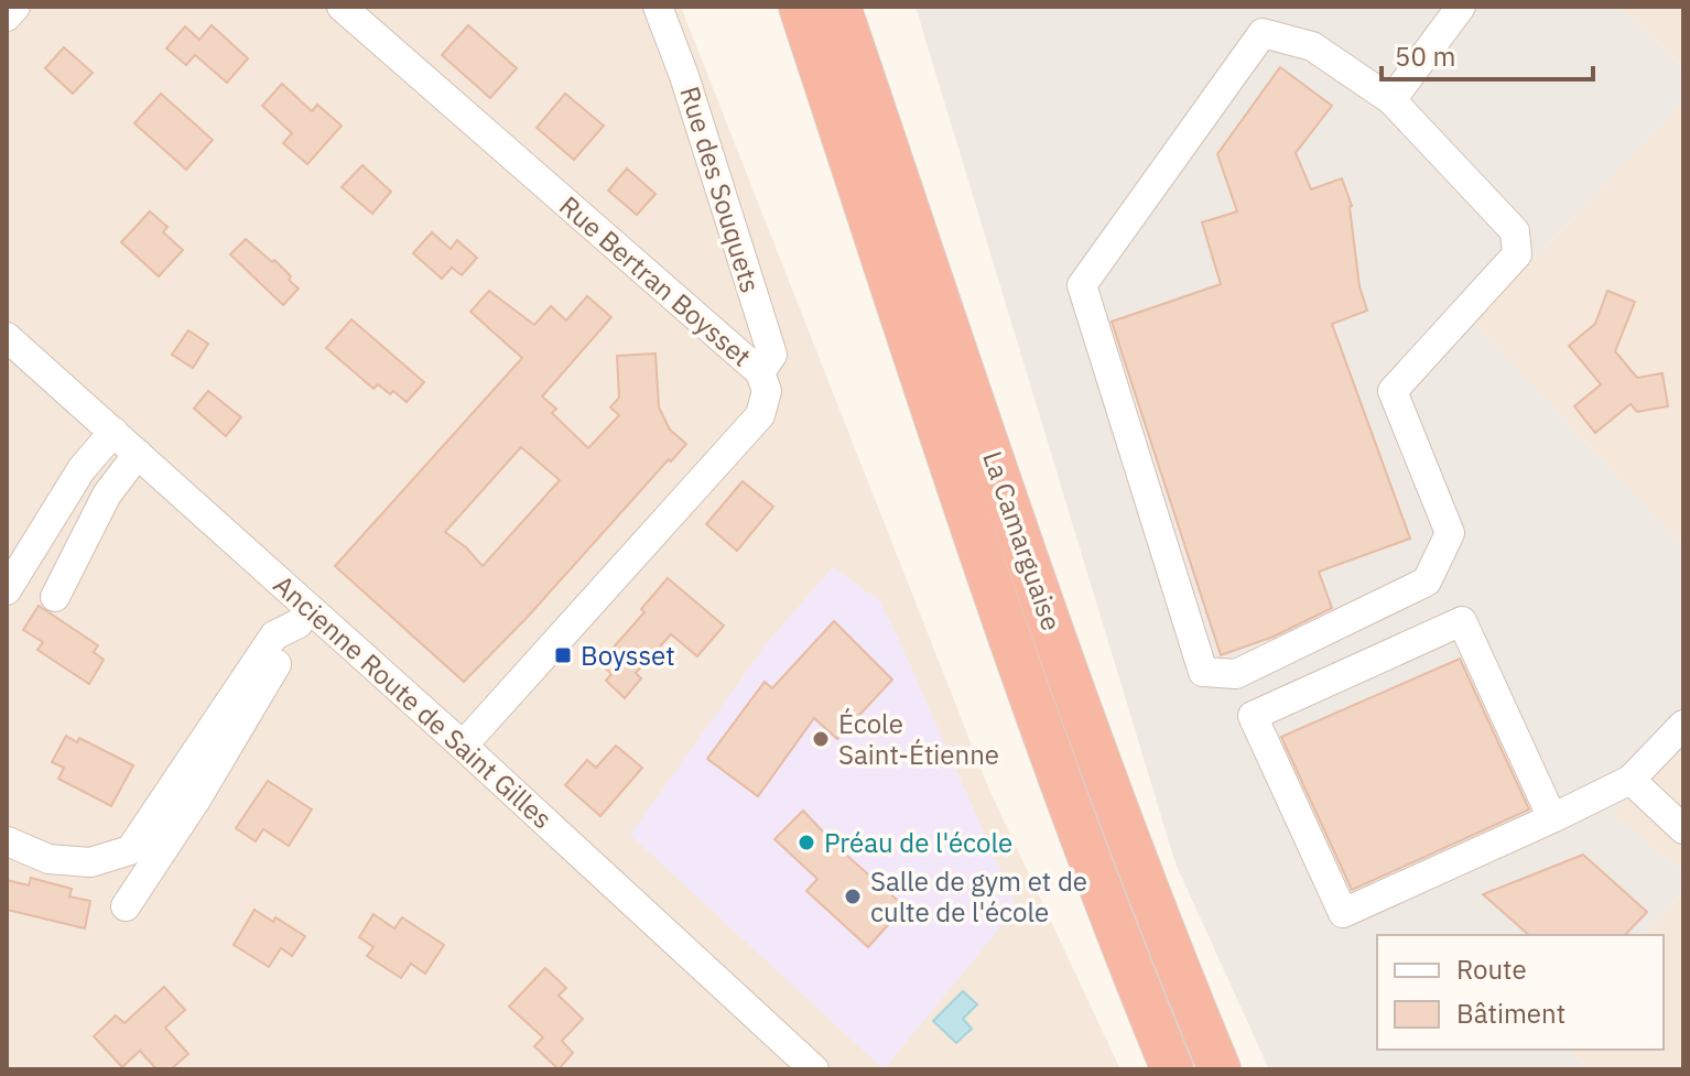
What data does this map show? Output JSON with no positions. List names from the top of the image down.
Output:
{
  "streets": {
    "highway": ["La Camarguaise"],
    "street": ["Rue des Souquets", "Rue Bertran Boysset", "Ancienne Route de Saint Gilles"]
  },
  "crossings": [
    ["Rue des Souquets", "Rue Bertran Boysset"],
    ["Rue Bertran Boysset", "Ancienne Route de Saint Gilles"]
  ],
  "places": {
    "transit": ["Boysset"],
    "other": ["École Saint-Étienne", "Préau de l'école", "Salle de gym et de culte de l'école"]
  },
  "legend": ["Route", "Bâtiment"],
  "scale_bar": "50 m"
}
